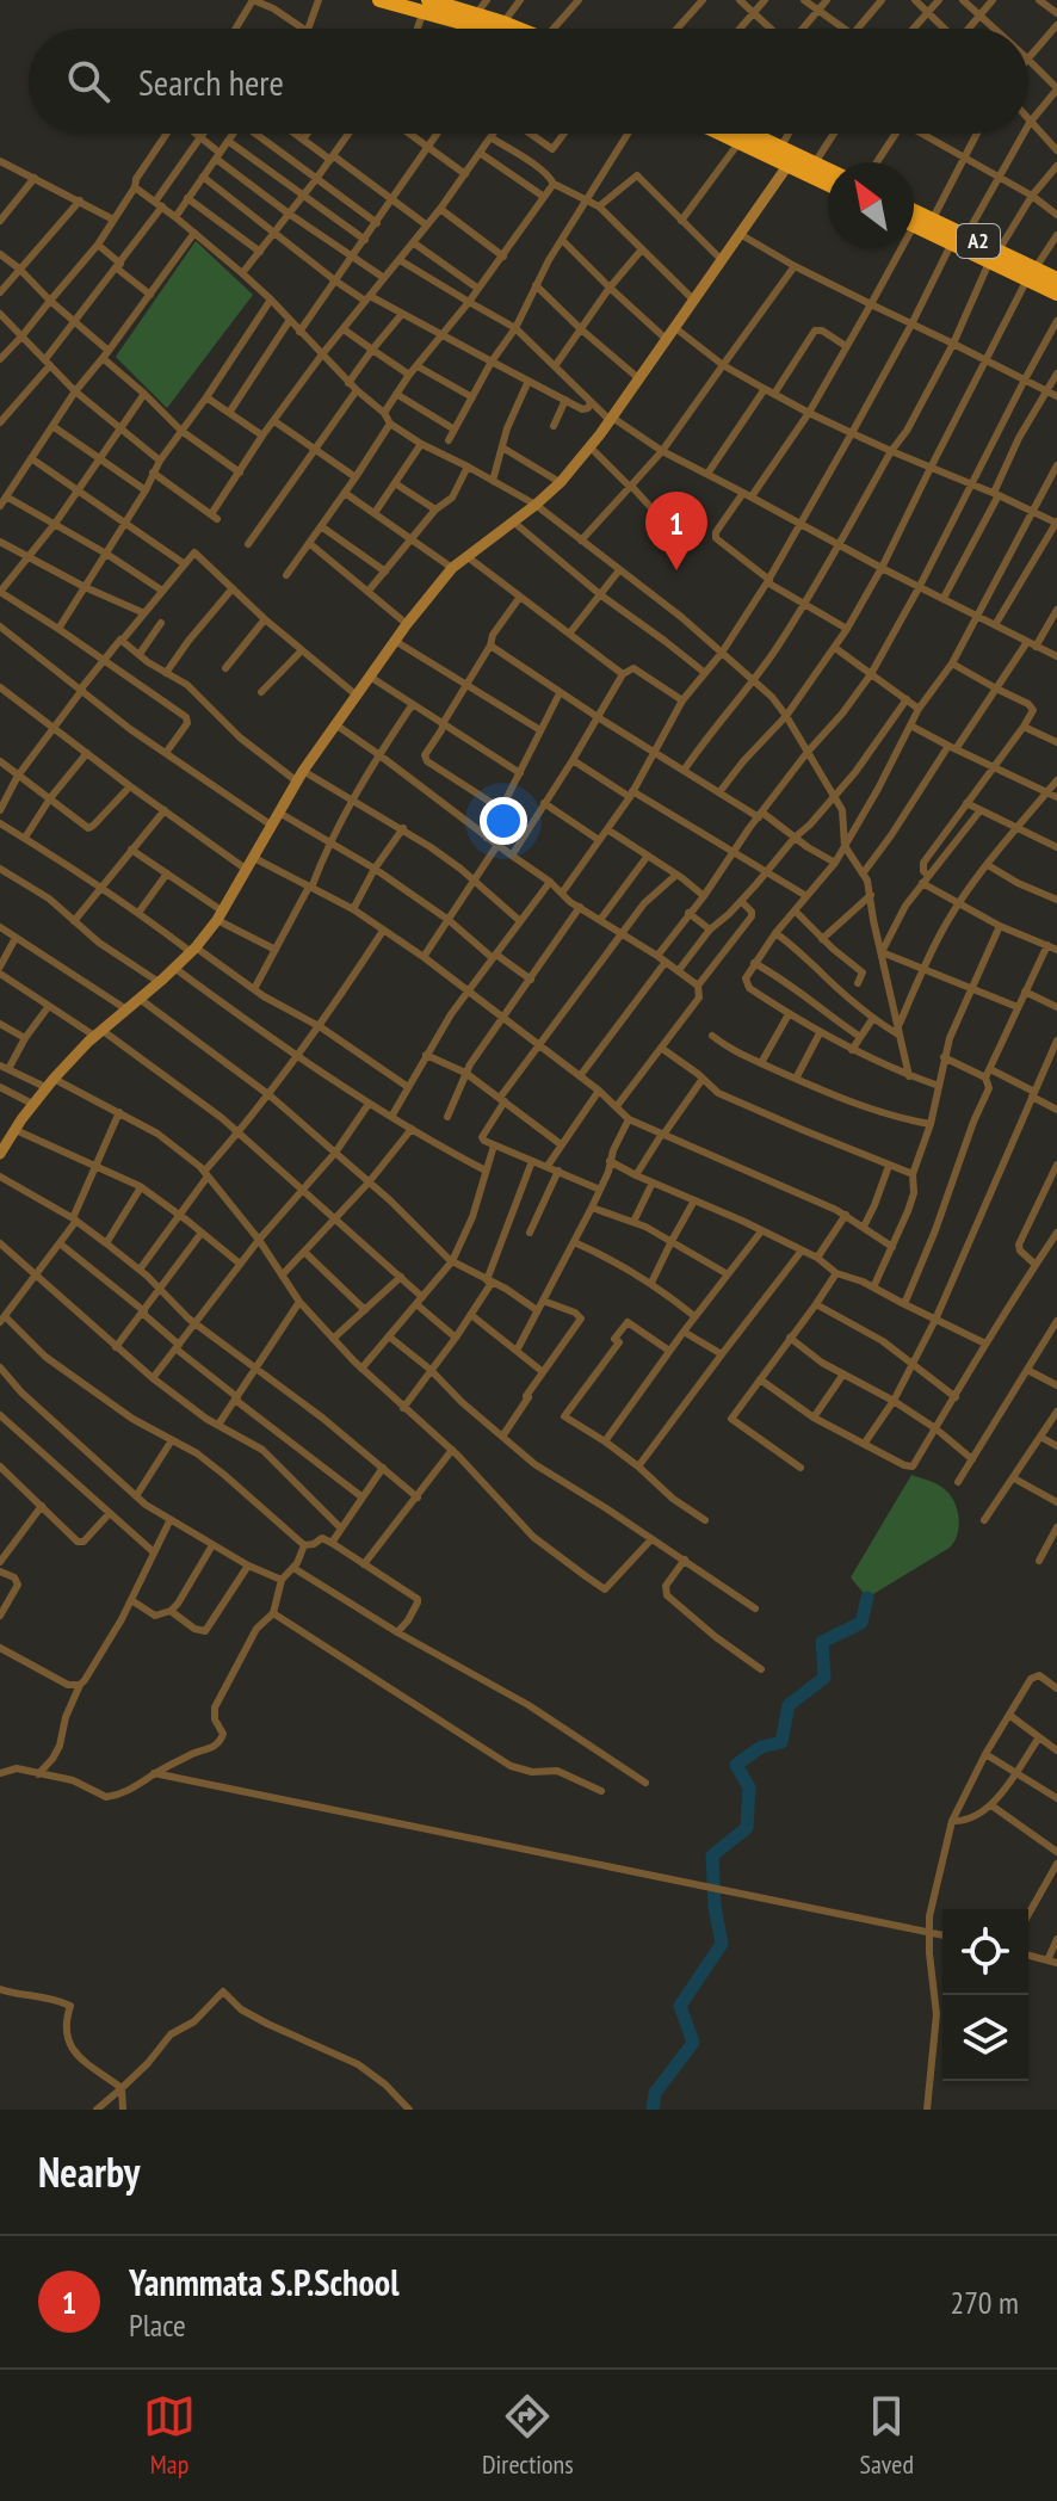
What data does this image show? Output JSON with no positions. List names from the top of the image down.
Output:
{
  "streets": {
    "highway": ["A2"]
  },
  "north": "top left",
  "page": {
    "search": "Search here",
    "pins": "1",
    "heading": "Nearby",
    "list": [
      {
        "mark": "1",
        "name": "Yanmmata S.P.School",
        "note": "Place",
        "value": "270 m"
      }
    ],
    "nav": ["Map", "Directions", "Saved"]
  }
}
